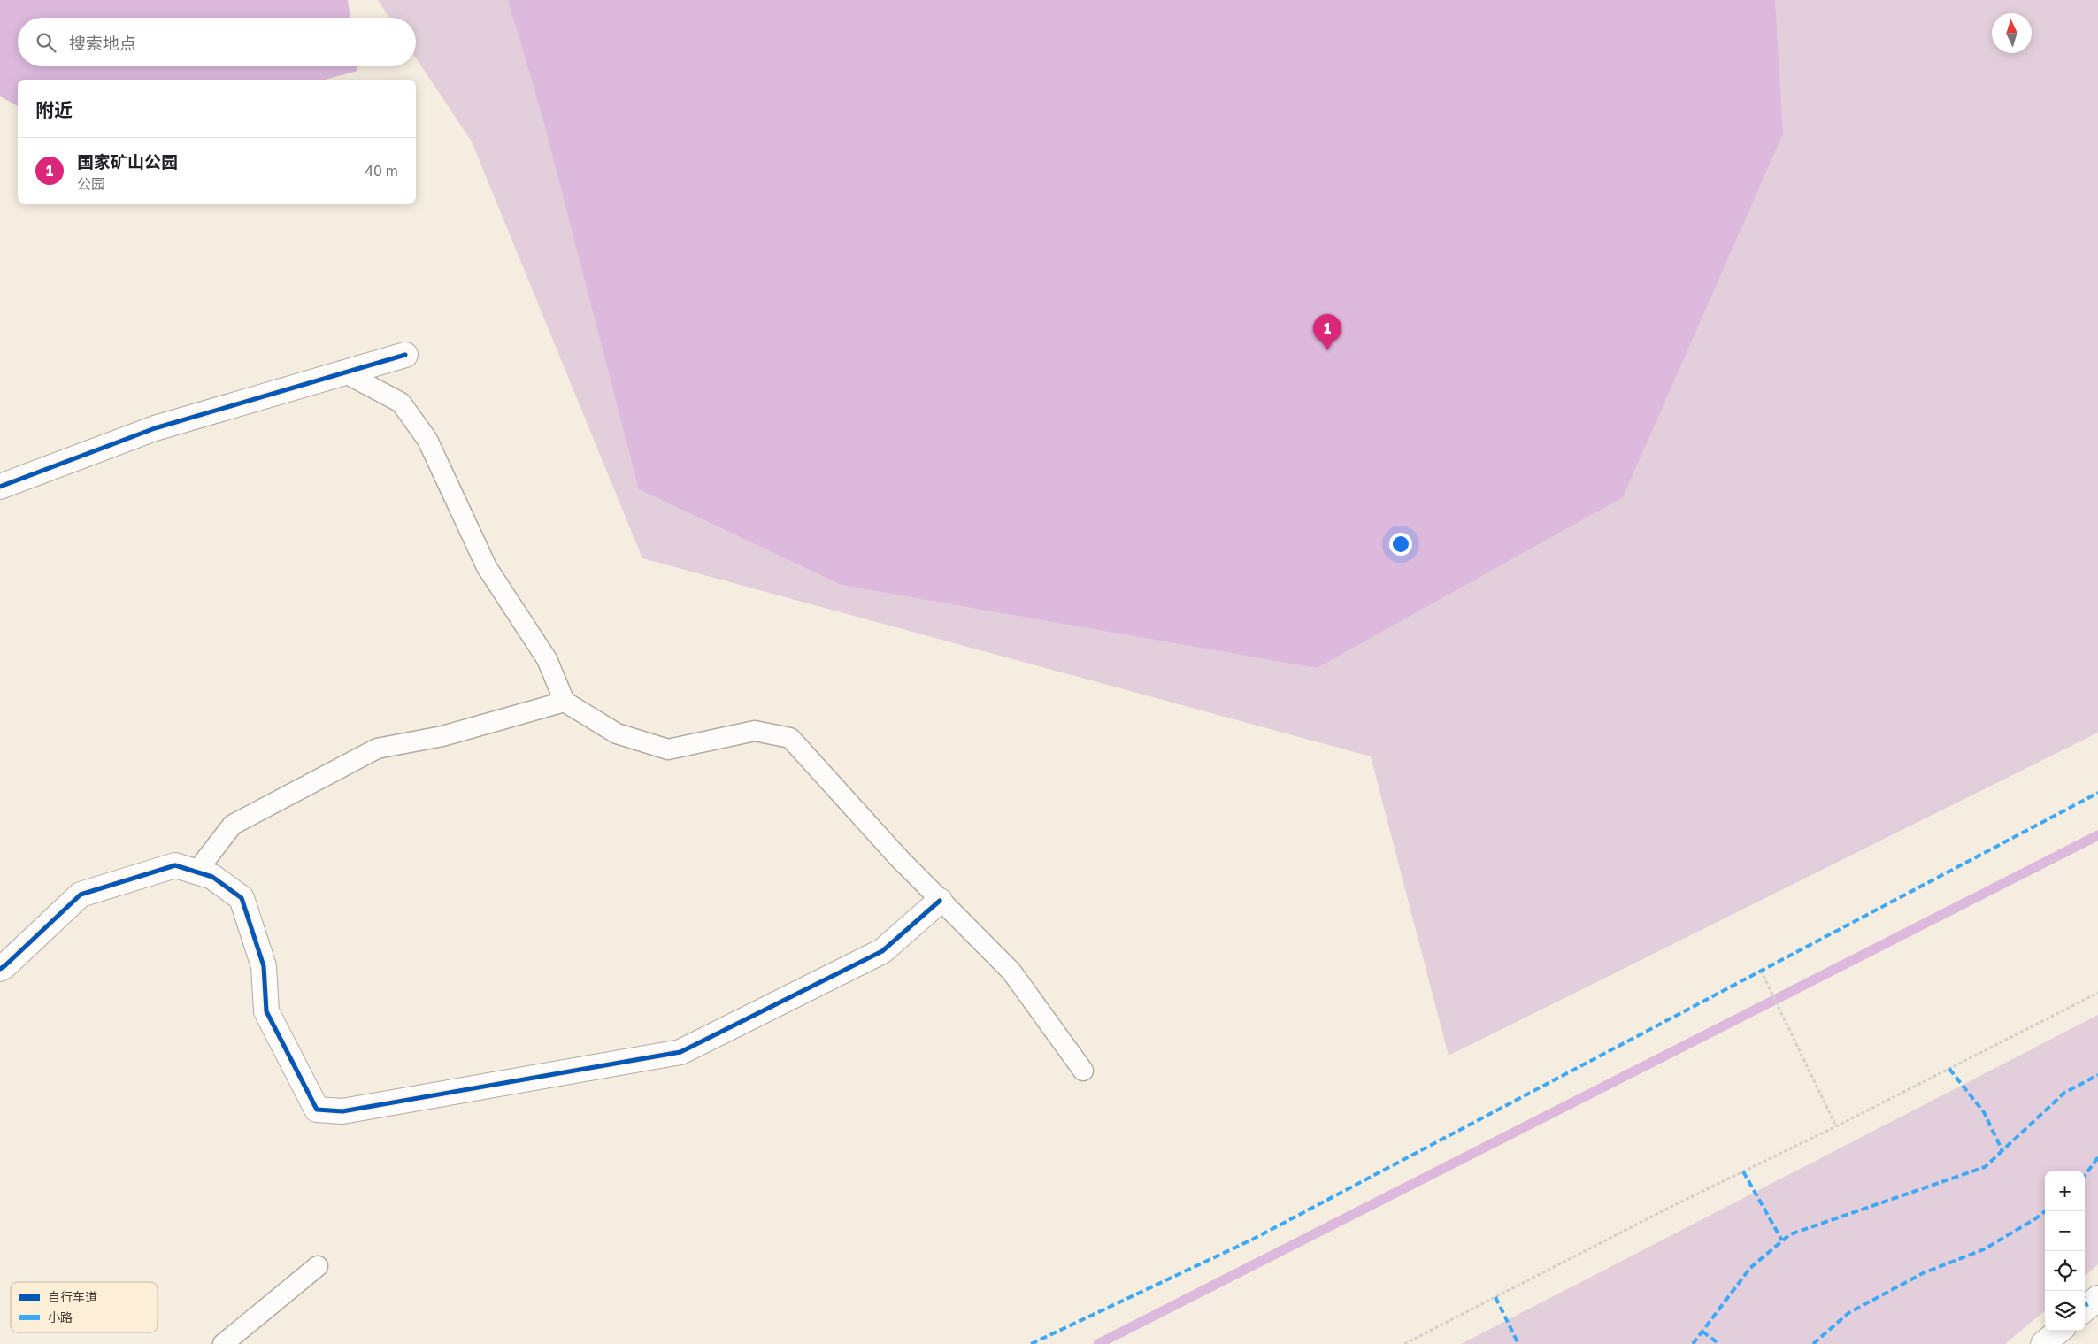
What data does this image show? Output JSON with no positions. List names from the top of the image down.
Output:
{
  "legend": ["自行车道", "小路"],
  "north": "top",
  "page": {
    "search": "搜索地点",
    "heading": "附近",
    "list": [
      {
        "mark": "1",
        "name": "国家矿山公园",
        "note": "公园",
        "value": "40 m"
      }
    ],
    "pins": "1",
    "map_buttons": ["+", "−"]
  }
}
